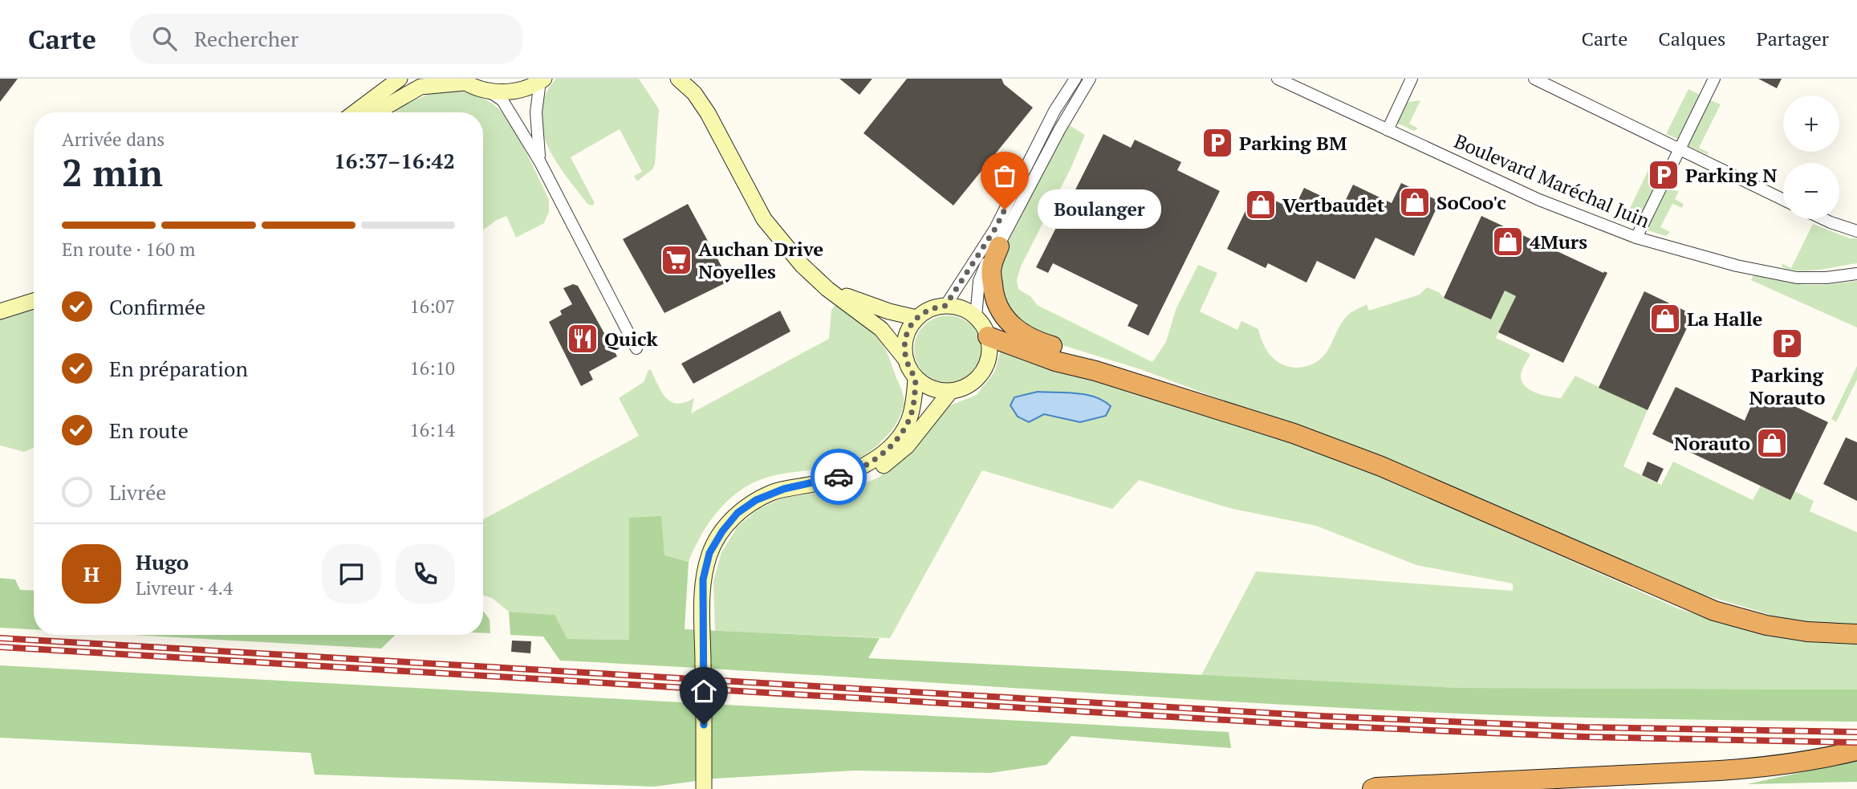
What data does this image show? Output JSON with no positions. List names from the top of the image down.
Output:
{
  "streets": {
    "street": ["Boulevard Maréchal Juin"]
  },
  "places": {
    "parking": ["Parking BM", "Parking N", "Parking Norauto"],
    "shop": [
      "SoCoo'c",
      "Vertbaudet",
      "4Murs",
      "La Halle",
      "Norauto"
    ],
    "other": ["Boulanger"],
    "supermarket": ["Auchan Drive Noyelles"],
    "restaurant": ["Quick"]
  },
  "page": {
    "header": "Carte",
    "search": "Rechercher",
    "nav": ["Carte", "Calques", "Partager"],
    "map_buttons": ["+", "−"],
    "heading": ["2 min", "Arrivée dans", "16:37–16:42"],
    "panel": ["Hugo", "Livreur · 4.4"],
    "bubble": "Boulanger",
    "bar": "En route · 160 m",
    "list": [
      ["Confirmée", "16:07"],
      ["En préparation", "16:10"],
      ["En route", "16:14"],
      "Livrée"
    ],
    "round": "H"
  }
}
